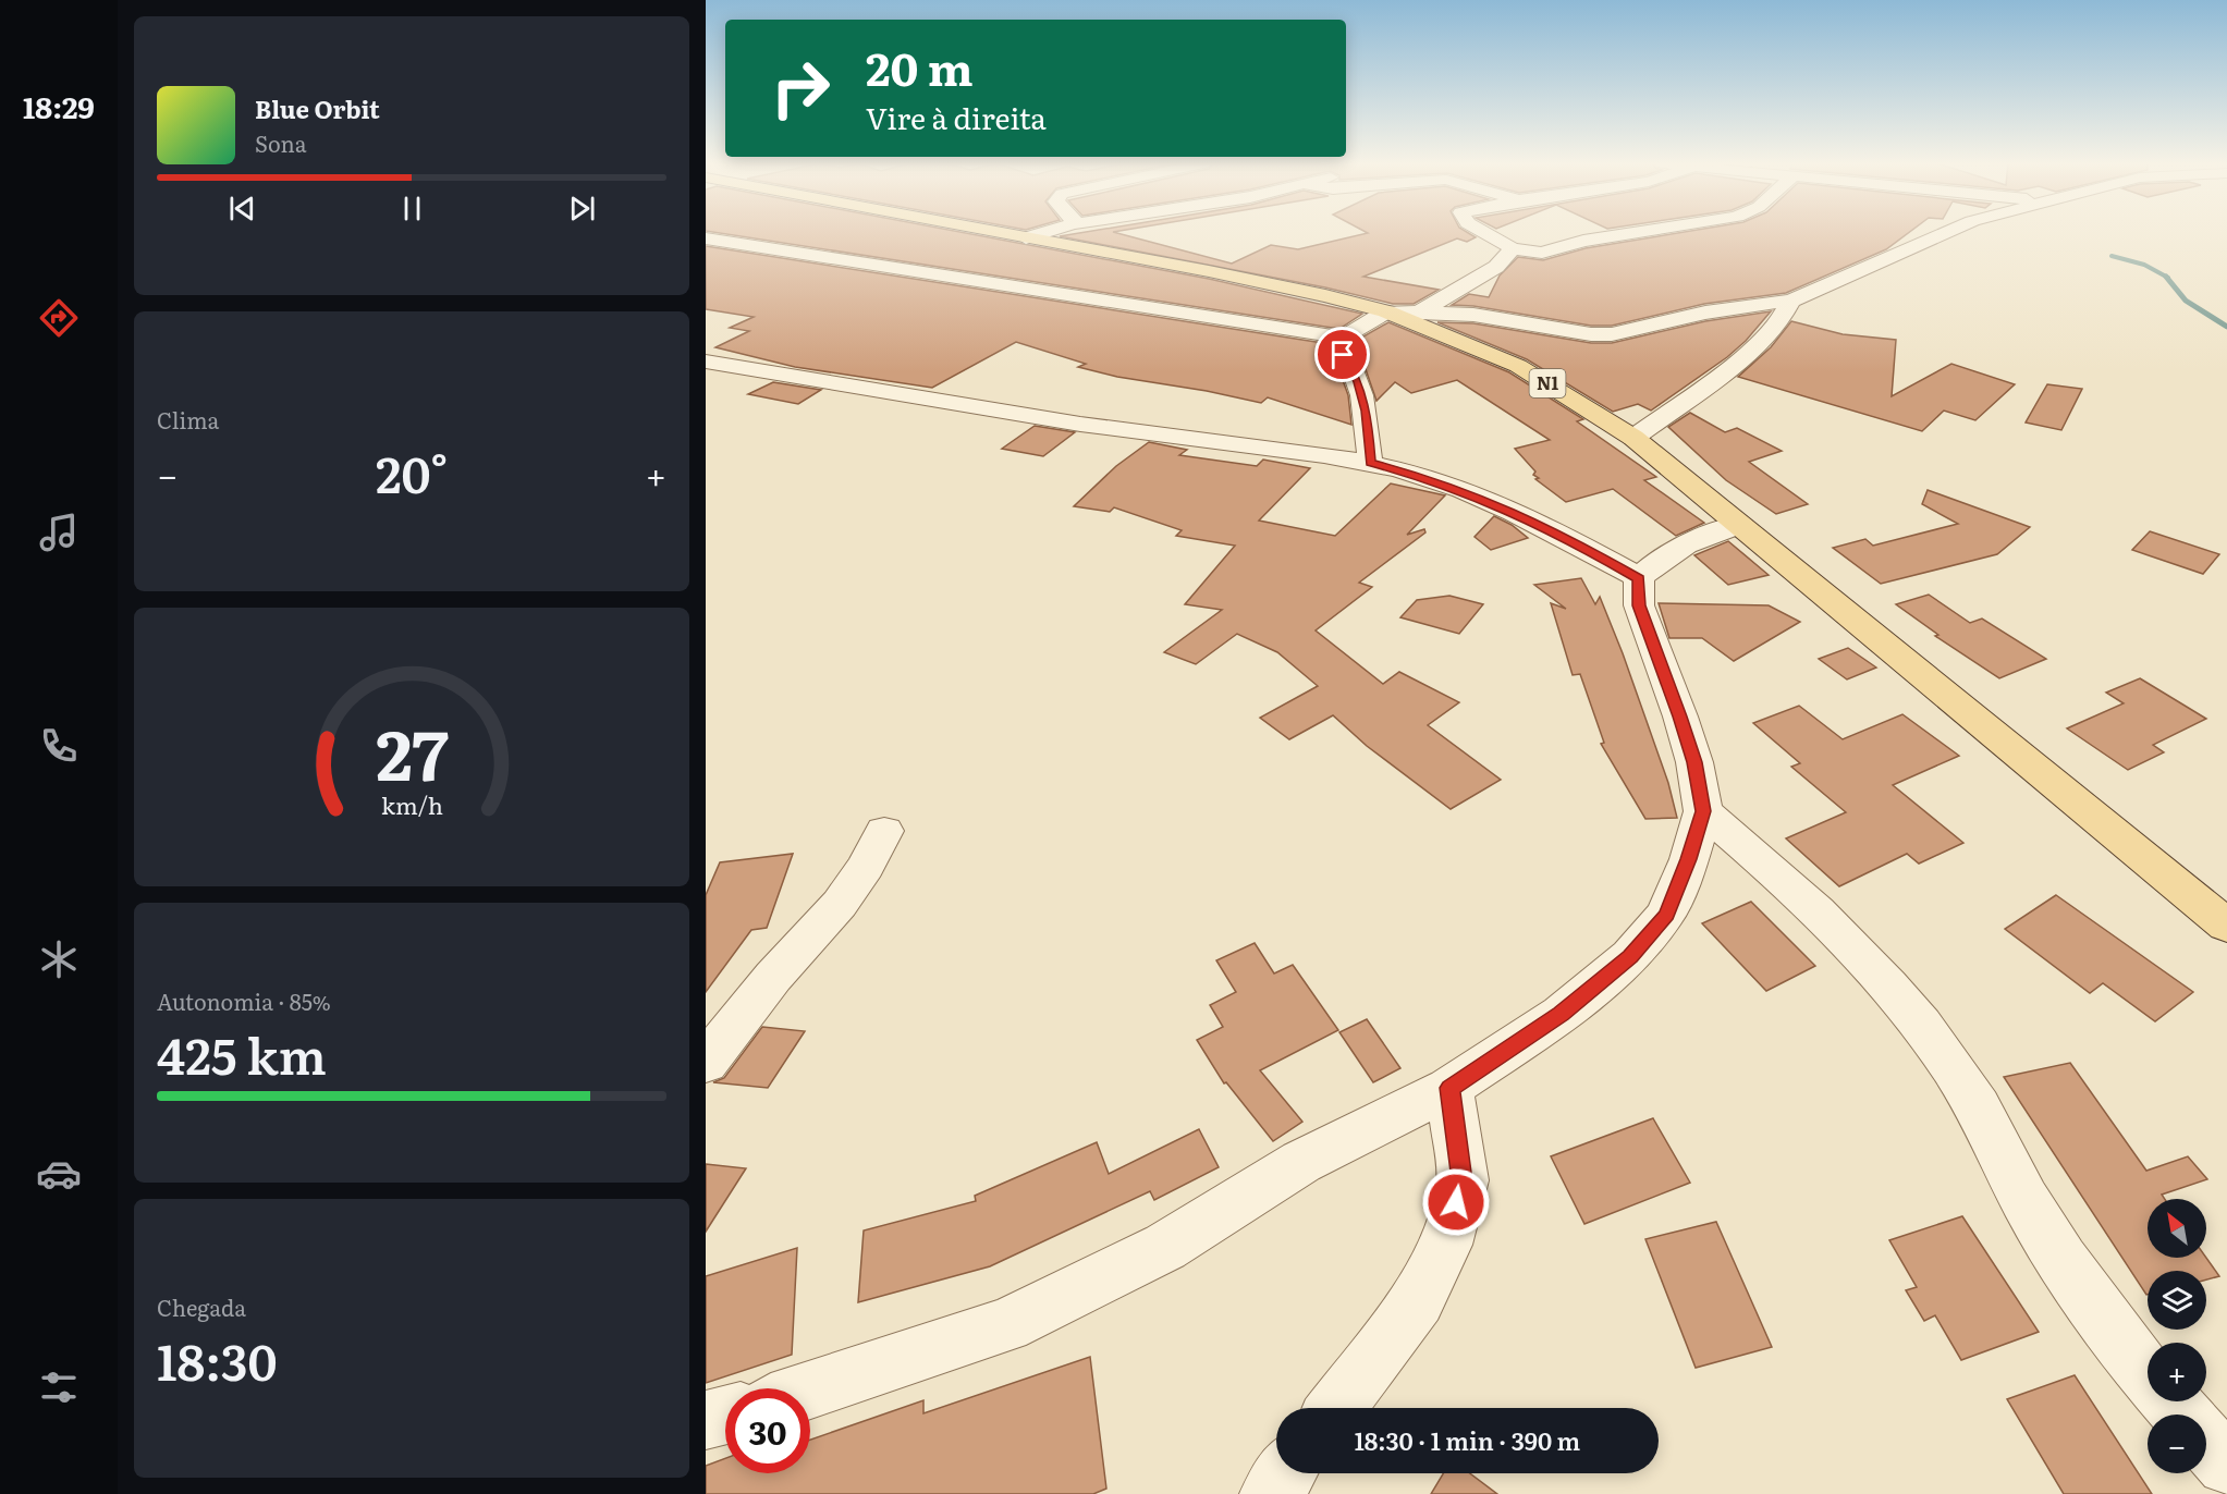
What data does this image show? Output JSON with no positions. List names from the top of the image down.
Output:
{
  "streets": {
    "main road": ["N1"]
  },
  "north": "top left",
  "page": {
    "tabs": "18:29",
    "turn": ["20 m", "Vire à direita"],
    "song": ["Blue Orbit", "Sona"],
    "tile": [
      "Clima",
      ["Autonomia · 85%", "425 km"],
      ["Chegada", "18:30"]
    ],
    "heat": ["−", "20°", "+"],
    "map_buttons": ["+", "−"],
    "limit": "30",
    "trip": "18:30 · 1 min · 390 m",
    "gauge": ["27", "km/h"]
  }
}
